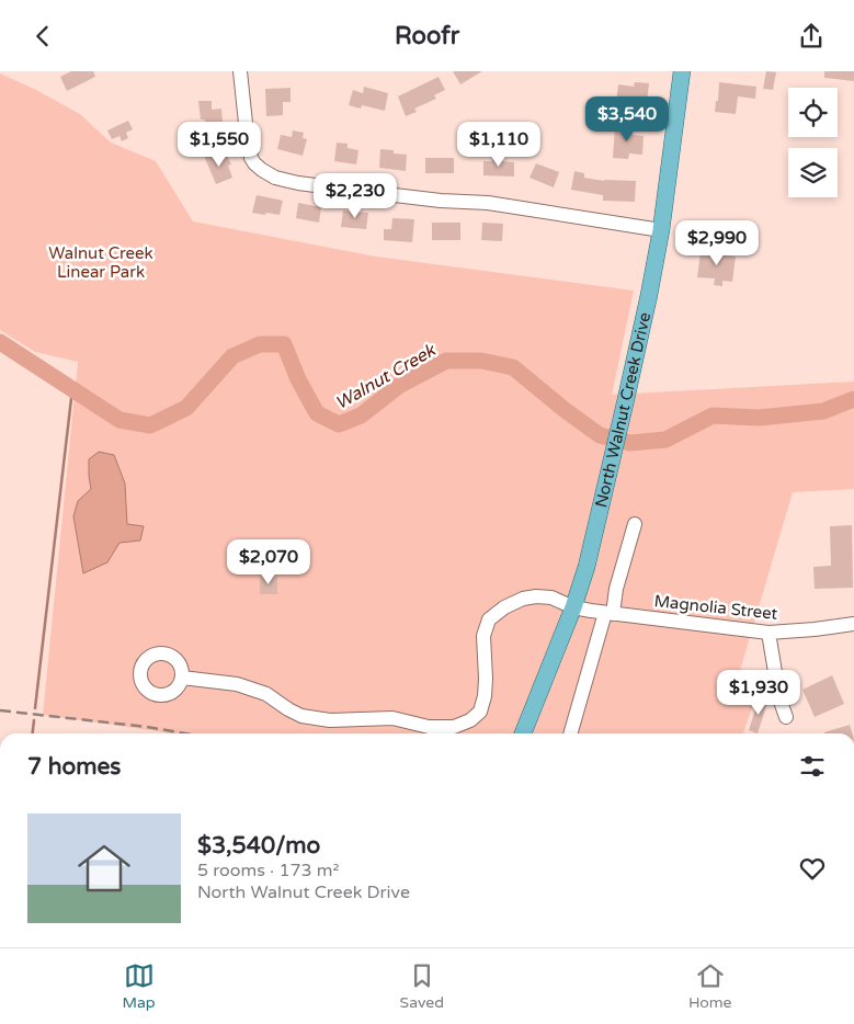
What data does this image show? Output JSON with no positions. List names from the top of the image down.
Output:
{
  "streets": {
    "main road": ["North Walnut Creek Drive"],
    "street": ["Magnolia Street"]
  },
  "crossings": [
    ["North Walnut Creek Drive", "Magnolia Street"]
  ],
  "water": ["Walnut Creek"],
  "parks": ["Walnut Creek Linear Park"],
  "page": {
    "header": "Roofr",
    "price": [
      "$3,540",
      "$1,550",
      "$1,110",
      "$2,230",
      "$2,990",
      "$2,070",
      "$1,930"
    ],
    "heading": "7 homes",
    "list": [
      {
        "name": "$3,540/mo",
        "note": "5 rooms · 173 m² · North Walnut Creek Drive"
      }
    ],
    "tabs": ["Map", "Saved", "Home"]
  }
}
